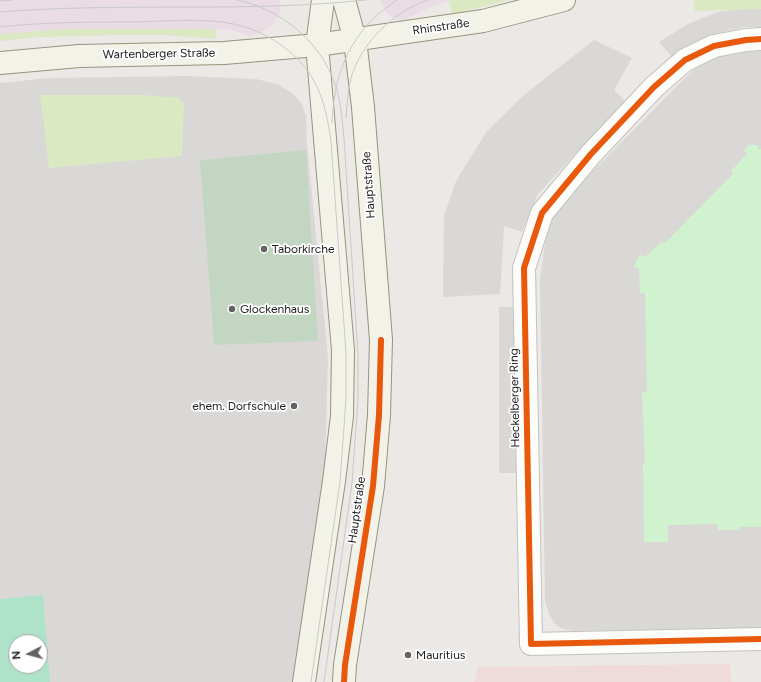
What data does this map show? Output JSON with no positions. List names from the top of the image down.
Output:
{
  "streets": {
    "main road": ["Rhinstraße", "Wartenberger Straße", "Hauptstraße"],
    "street": ["Heckelberger Ring"]
  },
  "crossings": [
    ["Rhinstraße", "Wartenberger Straße"],
    ["Rhinstraße", "Hauptstraße"]
  ],
  "places": [
    "Taborkirche",
    "Glockenhaus",
    "ehem. Dorfschule",
    "Mauritius"
  ],
  "north": "left"
}
